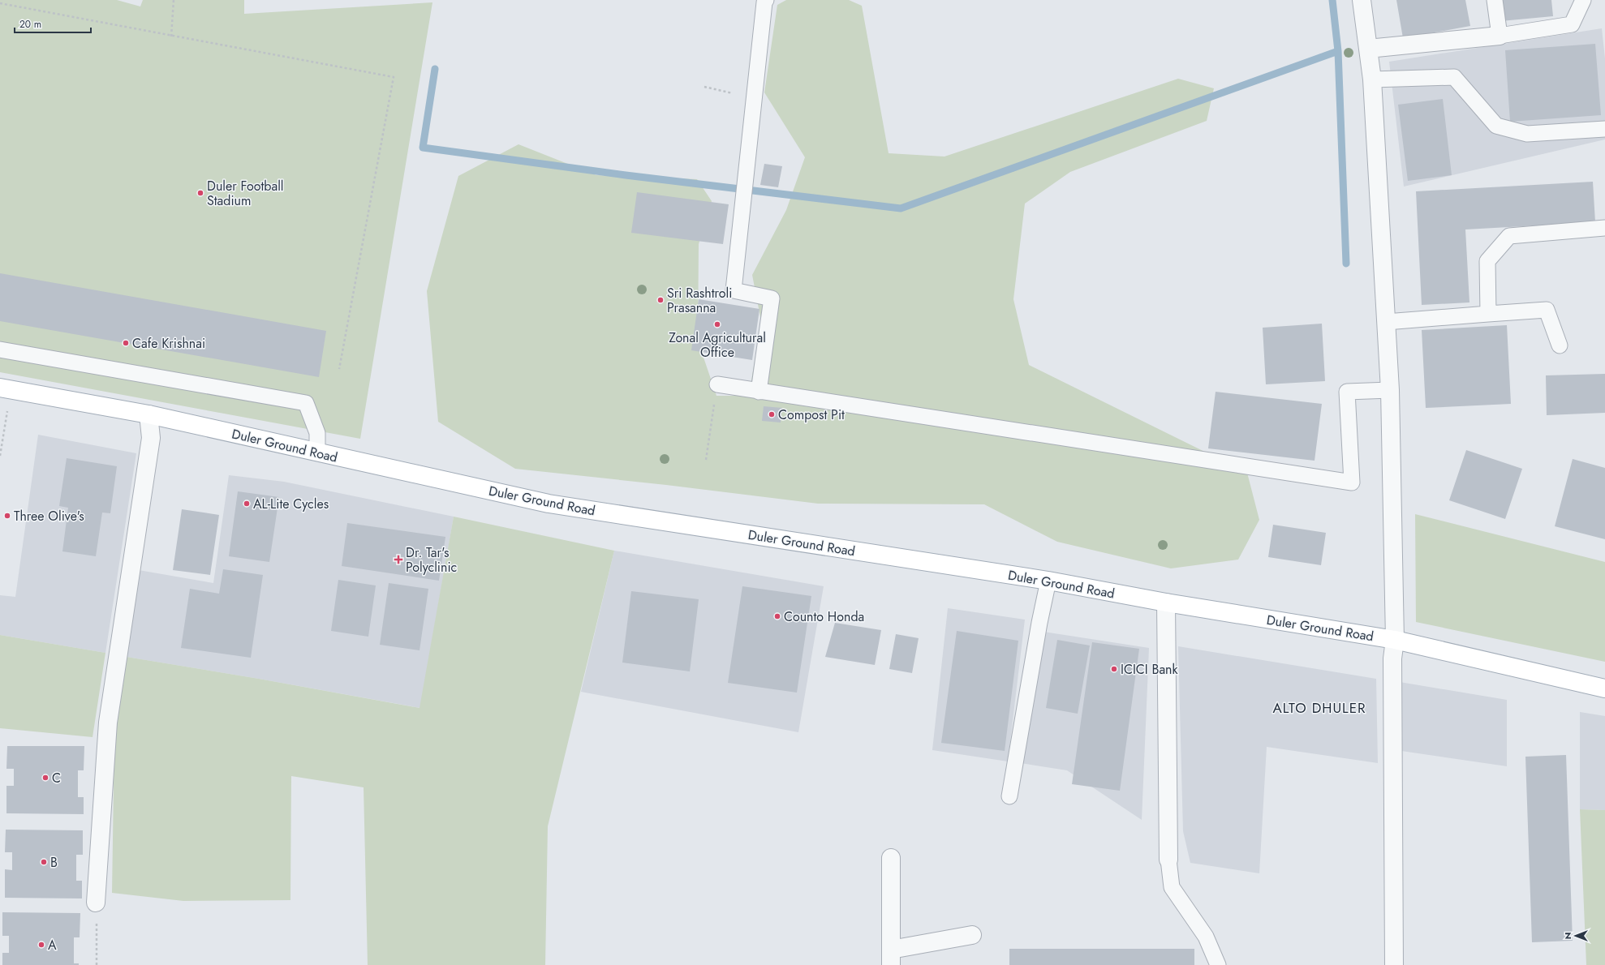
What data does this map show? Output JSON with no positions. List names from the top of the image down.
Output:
{
  "streets": {
    "main road": ["Duler Ground Road"]
  },
  "districts": ["ALTO DHULER"],
  "places": {
    "other": [
      "Duler Football Stadium",
      "Sri Rashtroli Prasanna",
      "Zonal Agricultural Office",
      "Cafe Krishnai",
      "Compost Pit",
      "AL-Lite Cycles",
      "Three Olive's",
      "Counto Honda",
      "ICICI Bank",
      "C",
      "B",
      "A"
    ],
    "health": ["Dr. Tar's Polyclinic"]
  },
  "scale_bar": "20 m",
  "north": "left"
}
